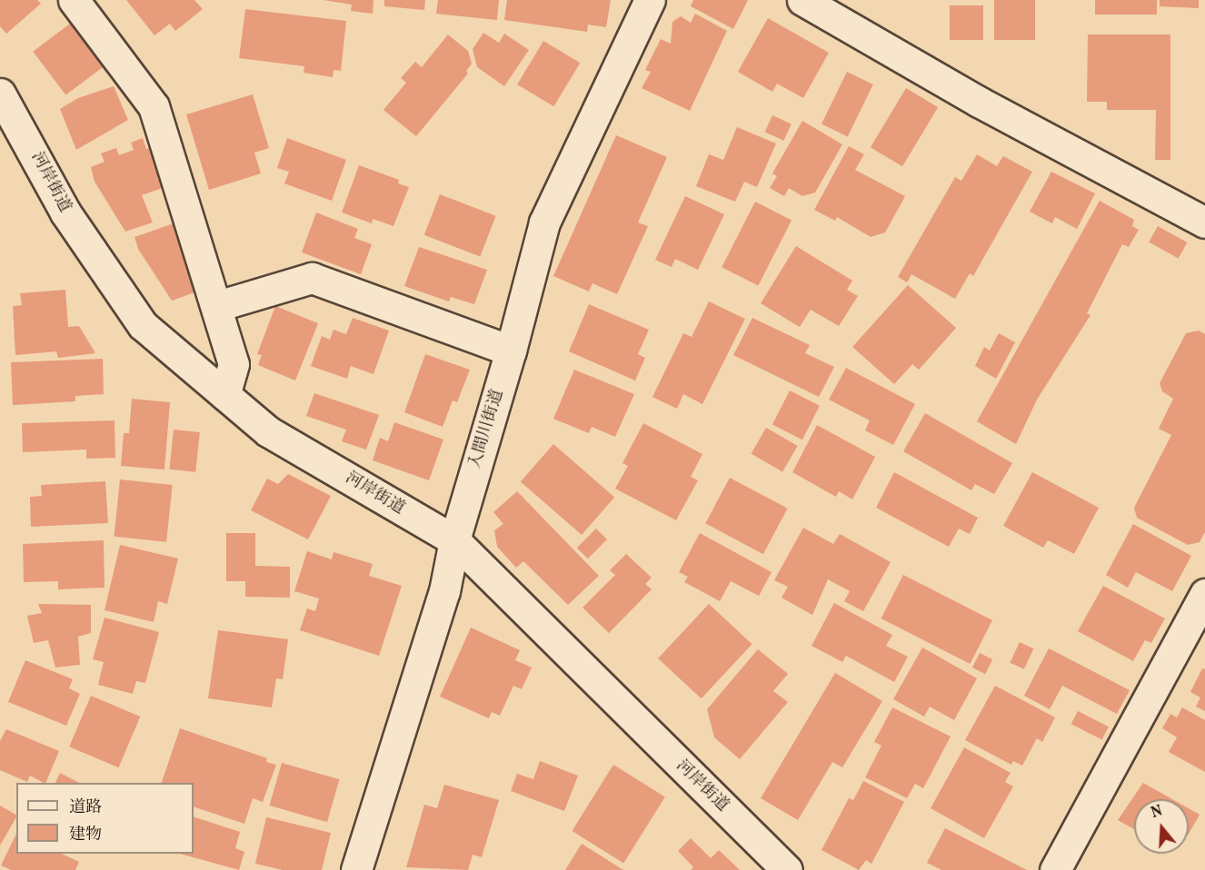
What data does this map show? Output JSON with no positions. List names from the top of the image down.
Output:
{
  "streets": {
    "street": ["河岸街道", "入間川街道"]
  },
  "crossings": [
    ["河岸街道", "入間川街道"]
  ],
  "legend": ["道路", "建物"],
  "north": "top"
}
